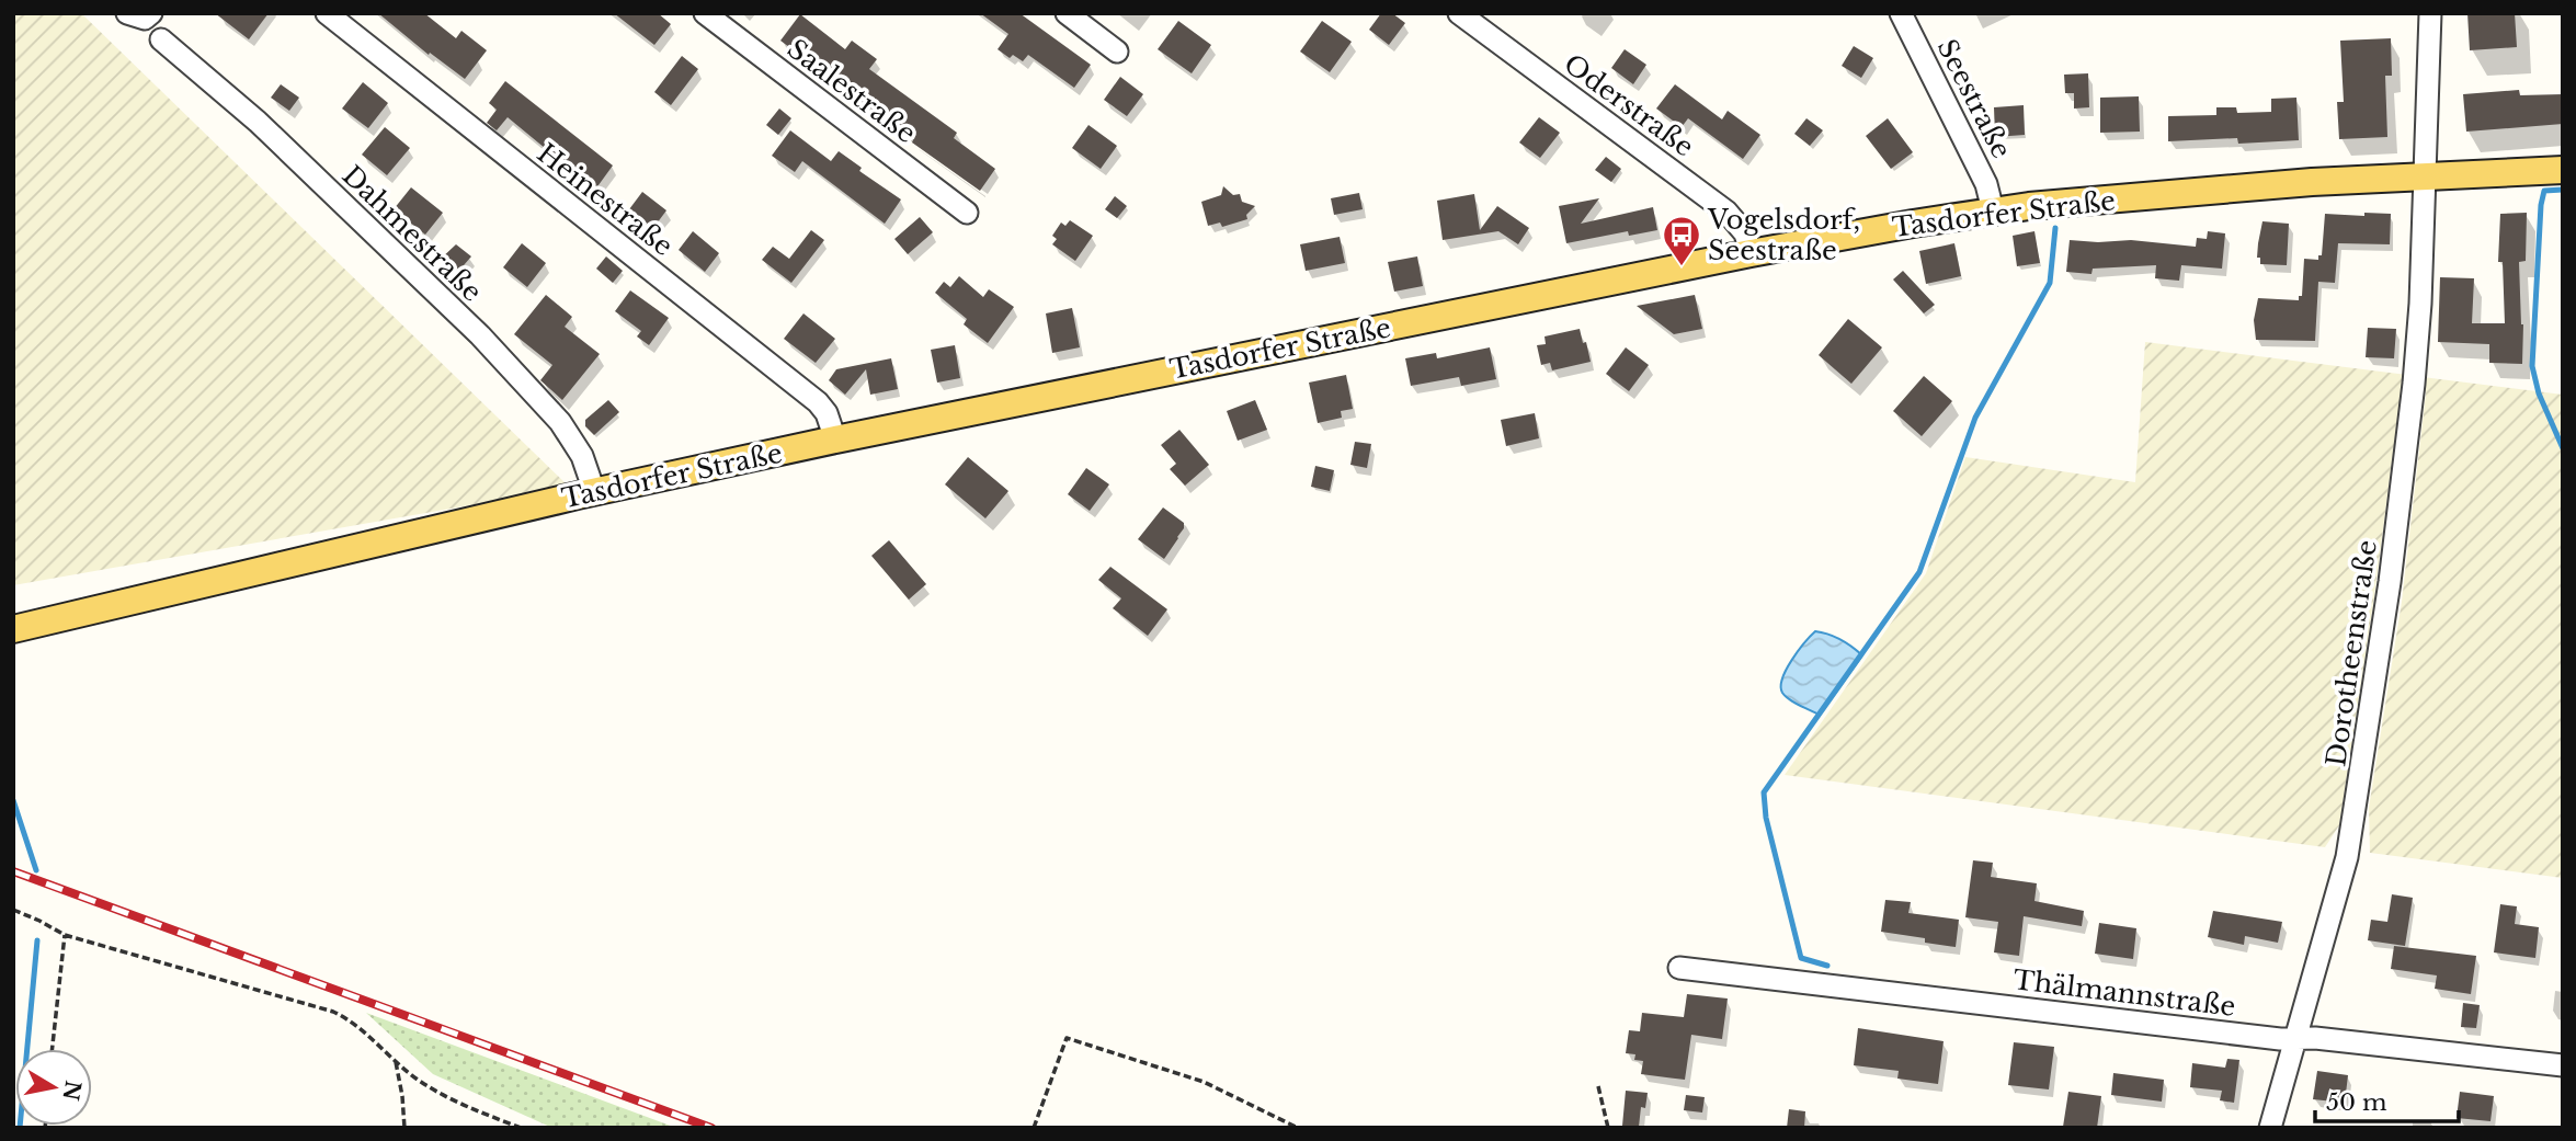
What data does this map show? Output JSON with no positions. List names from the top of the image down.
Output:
{
  "streets": {
    "main road": ["Tasdorfer Straße"],
    "street": [
      "Saalestraße",
      "Seestraße",
      "Oderstraße",
      "Heinestraße",
      "Dahmestraße",
      "Dorotheenstraße",
      "Thälmannstraße"
    ]
  },
  "crossings": [
    ["Seestraße", "Tasdorfer Straße"],
    ["Oderstraße", "Tasdorfer Straße"],
    ["Heinestraße", "Tasdorfer Straße"],
    ["Tasdorfer Straße", "Dahmestraße"],
    ["Tasdorfer Straße", "Dorotheenstraße"],
    ["Dorotheenstraße", "Thälmannstraße"]
  ],
  "places": {
    "bus stop": ["Vogelsdorf, Seestraße"]
  },
  "scale_bar": "50 m",
  "north": "right"
}
